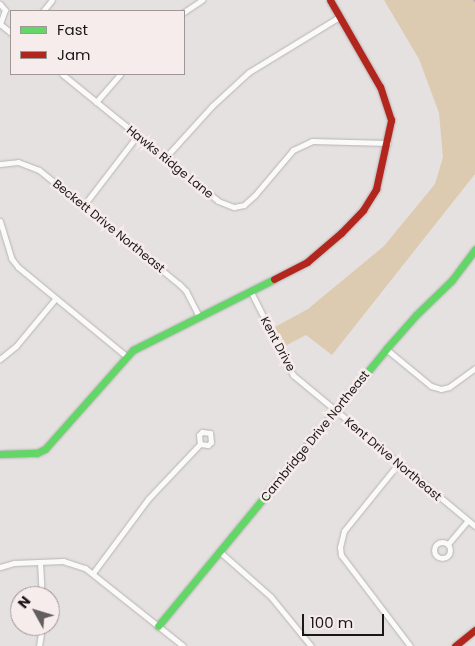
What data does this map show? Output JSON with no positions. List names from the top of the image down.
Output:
{
  "streets": {
    "street": [
      "Hawks Ridge Lane",
      "Beckett Drive Northeast",
      "Kent Drive",
      "Cambridge Drive Northeast",
      "Kent Drive Northeast"
    ]
  },
  "crossings": [
    ["Kent Drive", "Kent Drive Northeast"],
    ["Cambridge Drive Northeast", "Kent Drive Northeast"]
  ],
  "legend": ["Fast", "Jam"],
  "scale_bar": "100 m",
  "north": "top left"
}
